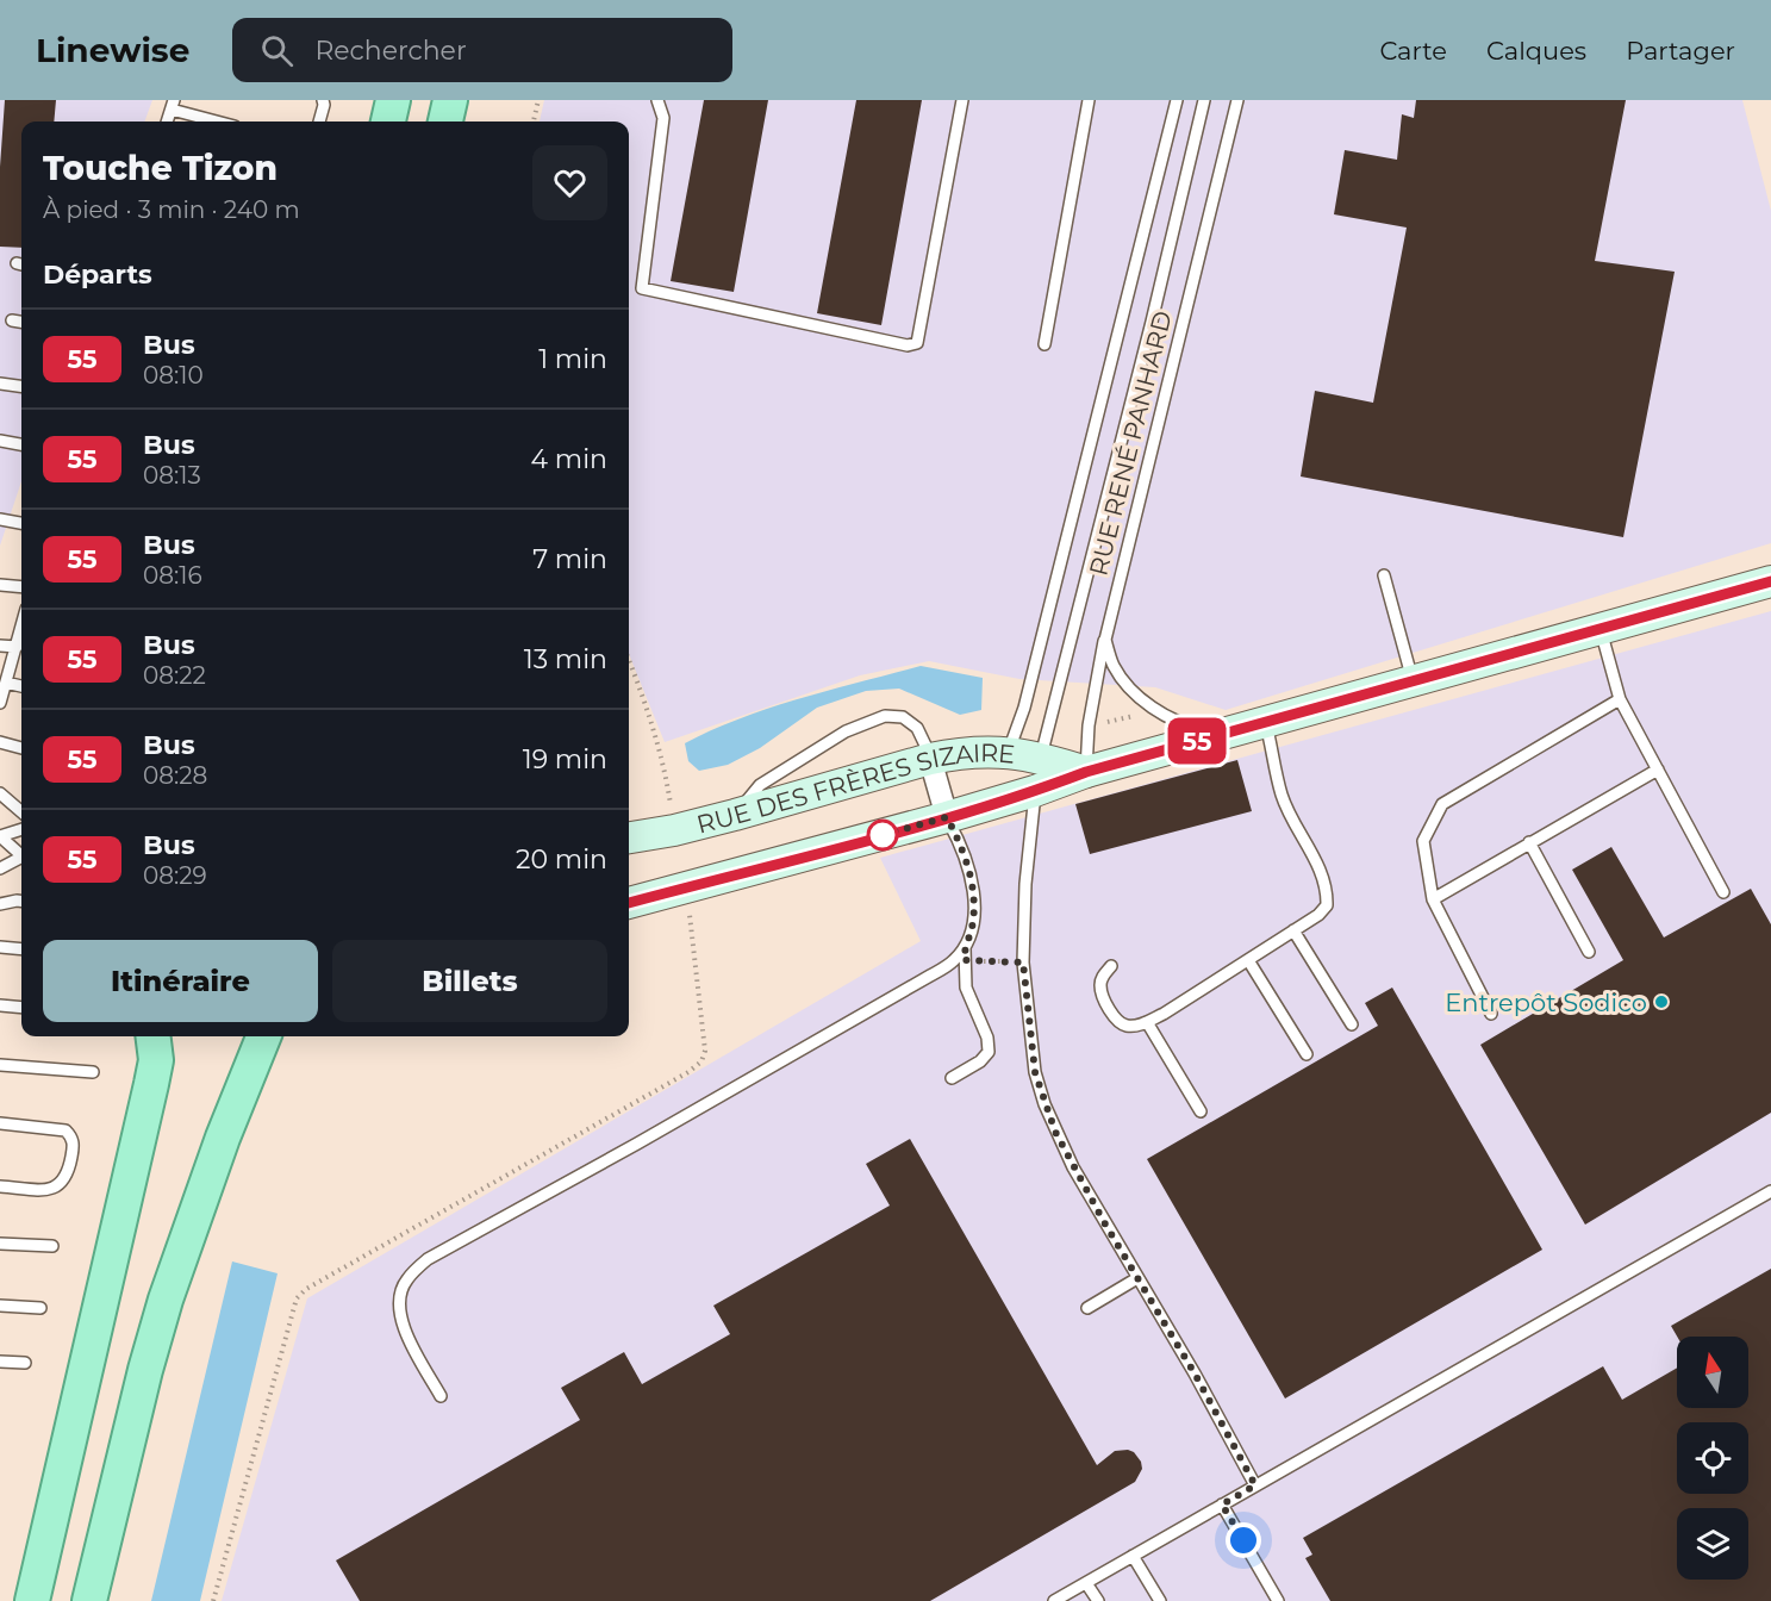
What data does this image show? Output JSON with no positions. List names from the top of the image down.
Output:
{
  "streets": {
    "street": ["RUE DES FRÈRES SIZAIRE"],
    "lane": ["RUE RENÉ PANHARD"]
  },
  "crossings": [
    ["RUE RENÉ PANHARD", "RUE DES FRÈRES SIZAIRE"]
  ],
  "places": ["Entrepôt Sodico"],
  "lines": ["bus line 55"],
  "north": "top",
  "page": {
    "header": "Linewise",
    "search": "Rechercher",
    "nav": ["Carte", "Calques", "Partager"],
    "on_map": "55",
    "heading": [
      ["Touche Tizon", "À pied · 3 min · 240 m"],
      "Départs"
    ],
    "list": [
      {
        "mark": "55",
        "name": "Bus",
        "note": "08:10",
        "value": "1 min"
      },
      {
        "mark": "55",
        "name": "Bus",
        "note": "08:13",
        "value": "4 min"
      },
      {
        "mark": "55",
        "name": "Bus",
        "note": "08:16",
        "value": "7 min"
      },
      {
        "mark": "55",
        "name": "Bus",
        "note": "08:22",
        "value": "13 min"
      },
      {
        "mark": "55",
        "name": "Bus",
        "note": "08:28",
        "value": "19 min"
      },
      {
        "mark": "55",
        "name": "Bus",
        "note": "08:29",
        "value": "20 min"
      }
    ],
    "buttons": ["Itinéraire", "Billets"]
  }
}
